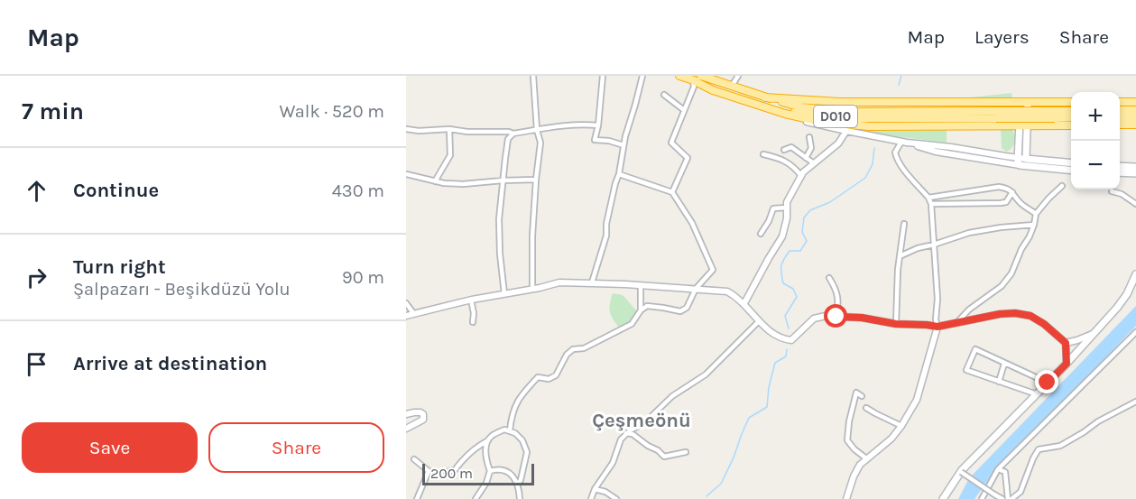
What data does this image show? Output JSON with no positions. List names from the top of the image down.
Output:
{
  "streets": {
    "highway": ["D010"]
  },
  "districts": ["Çeşmeönü"],
  "scale_bar": "200 m",
  "page": {
    "header": "Map",
    "nav": ["Map", "Layers", "Share"],
    "heading": ["7 min", "Walk · 520 m"],
    "map_buttons": ["+", "−"],
    "list": [
      ["Continue", "430 m"],
      ["Turn right", "Şalpazarı - Beşikdüzü Yolu", "90 m"],
      "Arrive at destination"
    ],
    "buttons": ["Save", "Share"],
    "scale": "200 m"
  }
}
